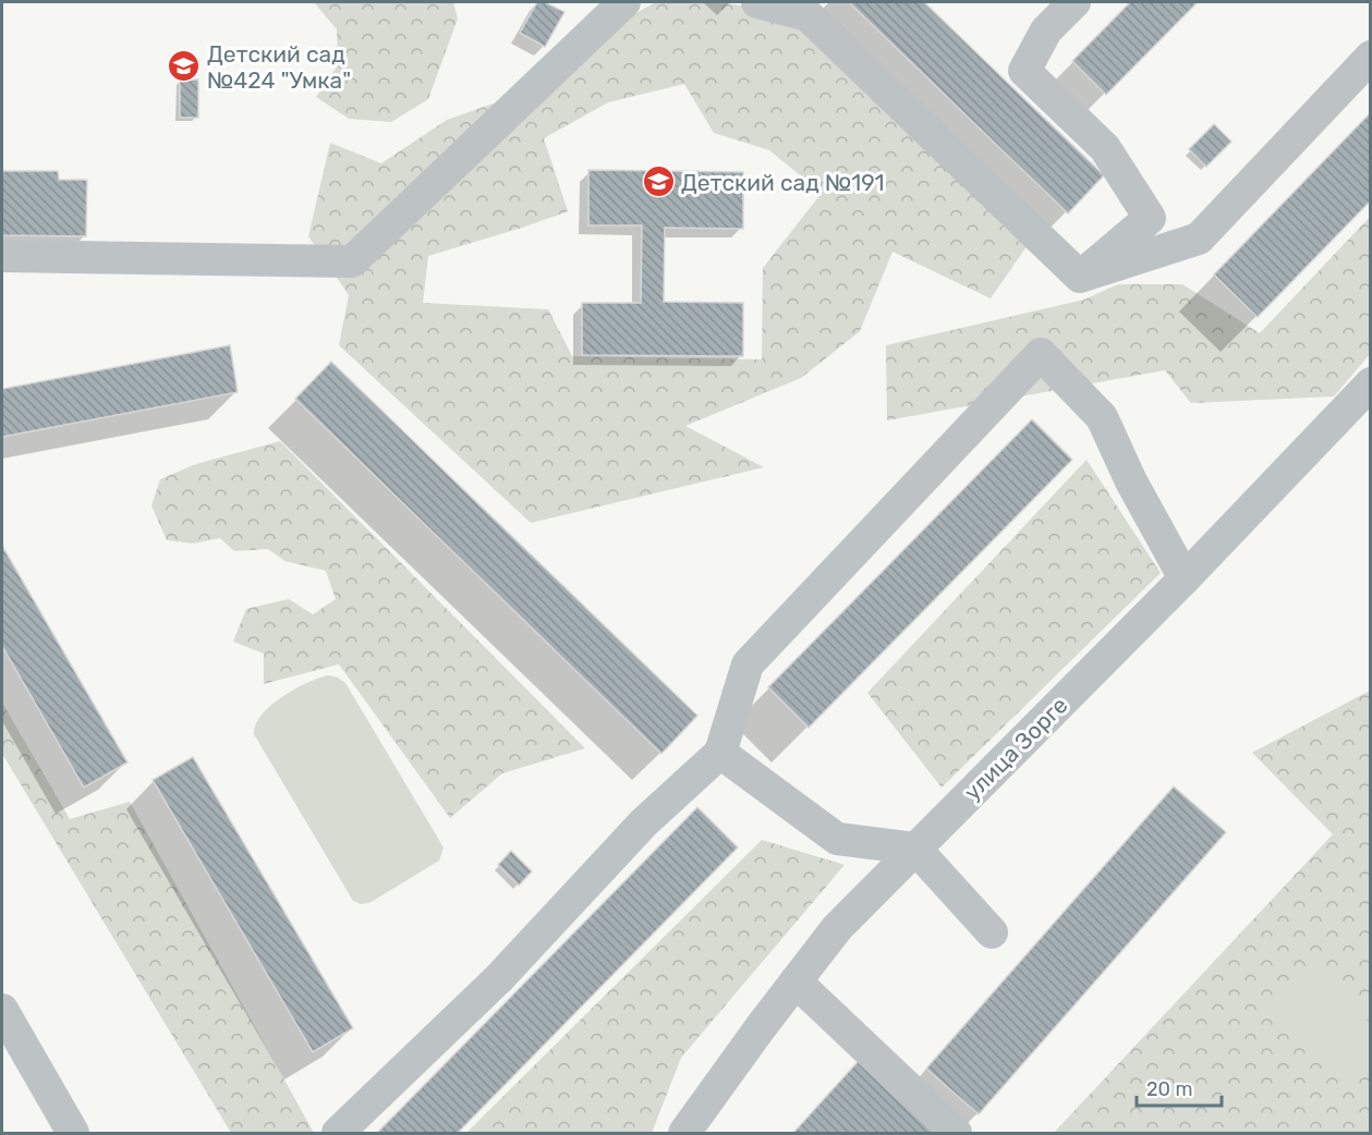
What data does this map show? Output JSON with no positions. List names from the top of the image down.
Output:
{
  "streets": {
    "street": ["улица Зорге"]
  },
  "places": {
    "school or university": ["Детский сад №424 \"Умка\"", "Детский сад №191"]
  },
  "scale_bar": "20 m"
}
